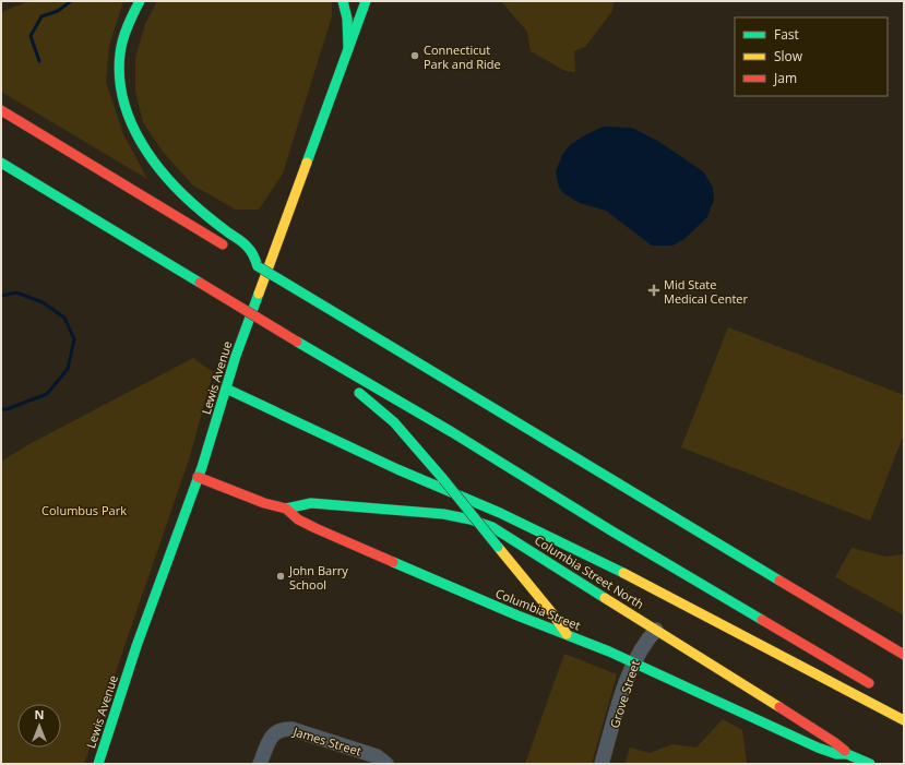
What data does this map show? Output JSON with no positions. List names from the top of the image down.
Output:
{
  "streets": {
    "main road": ["Lewis Avenue", "Columbia Street North", "Columbia Street"],
    "street": ["Grove Street", "James Street"]
  },
  "crossings": [
    ["Lewis Avenue", "Columbia Street"],
    ["Columbia Street North", "Columbia Street"],
    ["Columbia Street North", "Grove Street"],
    ["Columbia Street", "Grove Street"]
  ],
  "parks": ["Columbus Park"],
  "places": {
    "other": ["Connecticut Park and Ride", "John Barry School"],
    "health": ["Mid State Medical Center"]
  },
  "legend": ["Fast", "Slow", "Jam"],
  "north": "top"
}
